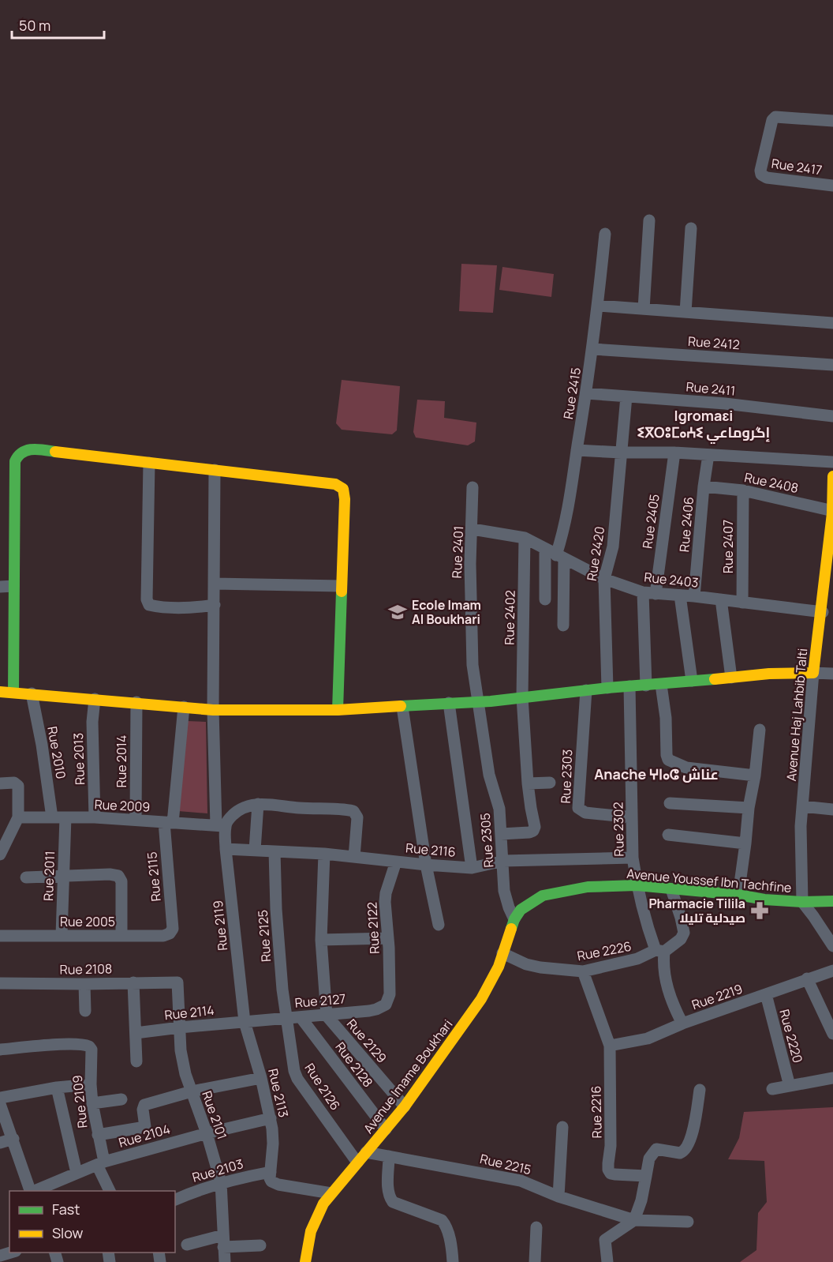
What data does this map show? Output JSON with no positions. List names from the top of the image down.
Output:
{
  "streets": {
    "street": [
      "Rue 2417",
      "Rue 2412",
      "Rue 2411",
      "Rue 2415",
      "Rue 2408",
      "Rue 2405",
      "Rue 2406",
      "Rue 2407",
      "Rue 2401",
      "Rue 2420",
      "Rue 2403",
      "Rue 2402",
      "Avenue Haj Lahbib Talti",
      "Rue 2010",
      "Rue 2013",
      "Rue 2014",
      "Rue 2303",
      "Rue 2009",
      "Rue 2302",
      "Rue 2305",
      "Rue 2116",
      "Rue 2011",
      "Rue 2115",
      "Avenue Youssef Ibn Tachfine",
      "Rue 2005",
      "Rue 2119",
      "Rue 2122",
      "Rue 2125",
      "Rue 2226",
      "Rue 2108",
      "Rue 2219",
      "Rue 2127",
      "Rue 2114",
      "Rue 2220",
      "Rue 2129",
      "Rue 2128",
      "Avenue Imame Boukhari",
      "Rue 2126",
      "Rue 2113",
      "Rue 2109",
      "Rue 2216",
      "Rue 2101",
      "Rue 2104",
      "Rue 2215",
      "Rue 2103"
    ]
  },
  "crossings": [
    ["Rue 2412", "Rue 2415"],
    ["Rue 2411", "Rue 2415"],
    ["Rue 2411", "Rue 2420"],
    ["Rue 2415", "Rue 2403"],
    ["Rue 2408", "Rue 2406"],
    ["Rue 2408", "Rue 2407"],
    ["Rue 2408", "Avenue Haj Lahbib Talti"],
    ["Rue 2405", "Rue 2403"],
    ["Rue 2406", "Rue 2403"],
    ["Rue 2407", "Rue 2403"],
    ["Rue 2401", "Rue 2403"],
    ["Rue 2401", "Rue 2305"],
    ["Rue 2420", "Rue 2403"],
    ["Rue 2403", "Rue 2402"],
    ["Rue 2403", "Avenue Haj Lahbib Talti"],
    ["Rue 2402", "Rue 2305"],
    ["Avenue Haj Lahbib Talti", "Avenue Youssef Ibn Tachfine"],
    ["Rue 2010", "Rue 2009"],
    ["Rue 2013", "Rue 2009"],
    ["Rue 2014", "Rue 2009"],
    ["Rue 2303", "Rue 2302"],
    ["Rue 2009", "Rue 2011"],
    ["Rue 2009", "Rue 2115"],
    ["Rue 2009", "Rue 2119"],
    ["Rue 2302", "Rue 2116"],
    ["Rue 2302", "Avenue Youssef Ibn Tachfine"],
    ["Rue 2302", "Rue 2226"],
    ["Rue 2302", "Rue 2219"],
    ["Rue 2305", "Rue 2116"],
    ["Rue 2305", "Avenue Imame Boukhari"],
    ["Rue 2116", "Rue 2119"],
    ["Rue 2116", "Rue 2122"],
    ["Rue 2116", "Rue 2125"],
    ["Rue 2011", "Rue 2005"],
    ["Rue 2115", "Rue 2005"],
    ["Avenue Youssef Ibn Tachfine", "Rue 2226"],
    ["Avenue Youssef Ibn Tachfine", "Avenue Imame Boukhari"],
    ["Rue 2119", "Rue 2127"],
    ["Rue 2119", "Rue 2114"],
    ["Rue 2119", "Rue 2113"],
    ["Rue 2122", "Rue 2127"],
    ["Rue 2125", "Rue 2127"],
    ["Rue 2125", "Rue 2126"],
    ["Rue 2226", "Avenue Imame Boukhari"],
    ["Rue 2226", "Rue 2216"],
    ["Rue 2108", "Rue 2101"],
    ["Rue 2219", "Rue 2220"],
    ["Rue 2219", "Rue 2216"],
    ["Rue 2127", "Rue 2114"],
    ["Rue 2127", "Rue 2129"],
    ["Rue 2127", "Rue 2128"],
    ["Rue 2127", "Rue 2126"],
    ["Rue 2127", "Rue 2113"],
    ["Rue 2114", "Rue 2113"],
    ["Rue 2114", "Rue 2101"],
    ["Rue 2129", "Avenue Imame Boukhari"],
    ["Rue 2128", "Avenue Imame Boukhari"],
    ["Avenue Imame Boukhari", "Rue 2126"],
    ["Avenue Imame Boukhari", "Rue 2215"],
    ["Rue 2113", "Rue 2104"],
    ["Rue 2113", "Rue 2103"],
    ["Rue 2109", "Rue 2104"],
    ["Rue 2101", "Rue 2104"],
    ["Rue 2101", "Rue 2103"]
  ],
  "districts": ["Igromaɛi ⵉⴳⵔⵓⵎⴰⵄⵉ إگروماعي", "Anache ⵖⵏⴰⵛ عناش"],
  "places": {
    "school or university": ["Ecole Imam Al Boukhari"],
    "pharmacy": ["Pharmacie Tilila صيدلية تليلا"]
  },
  "legend": ["Fast", "Slow"],
  "scale_bar": "50 m"
}
